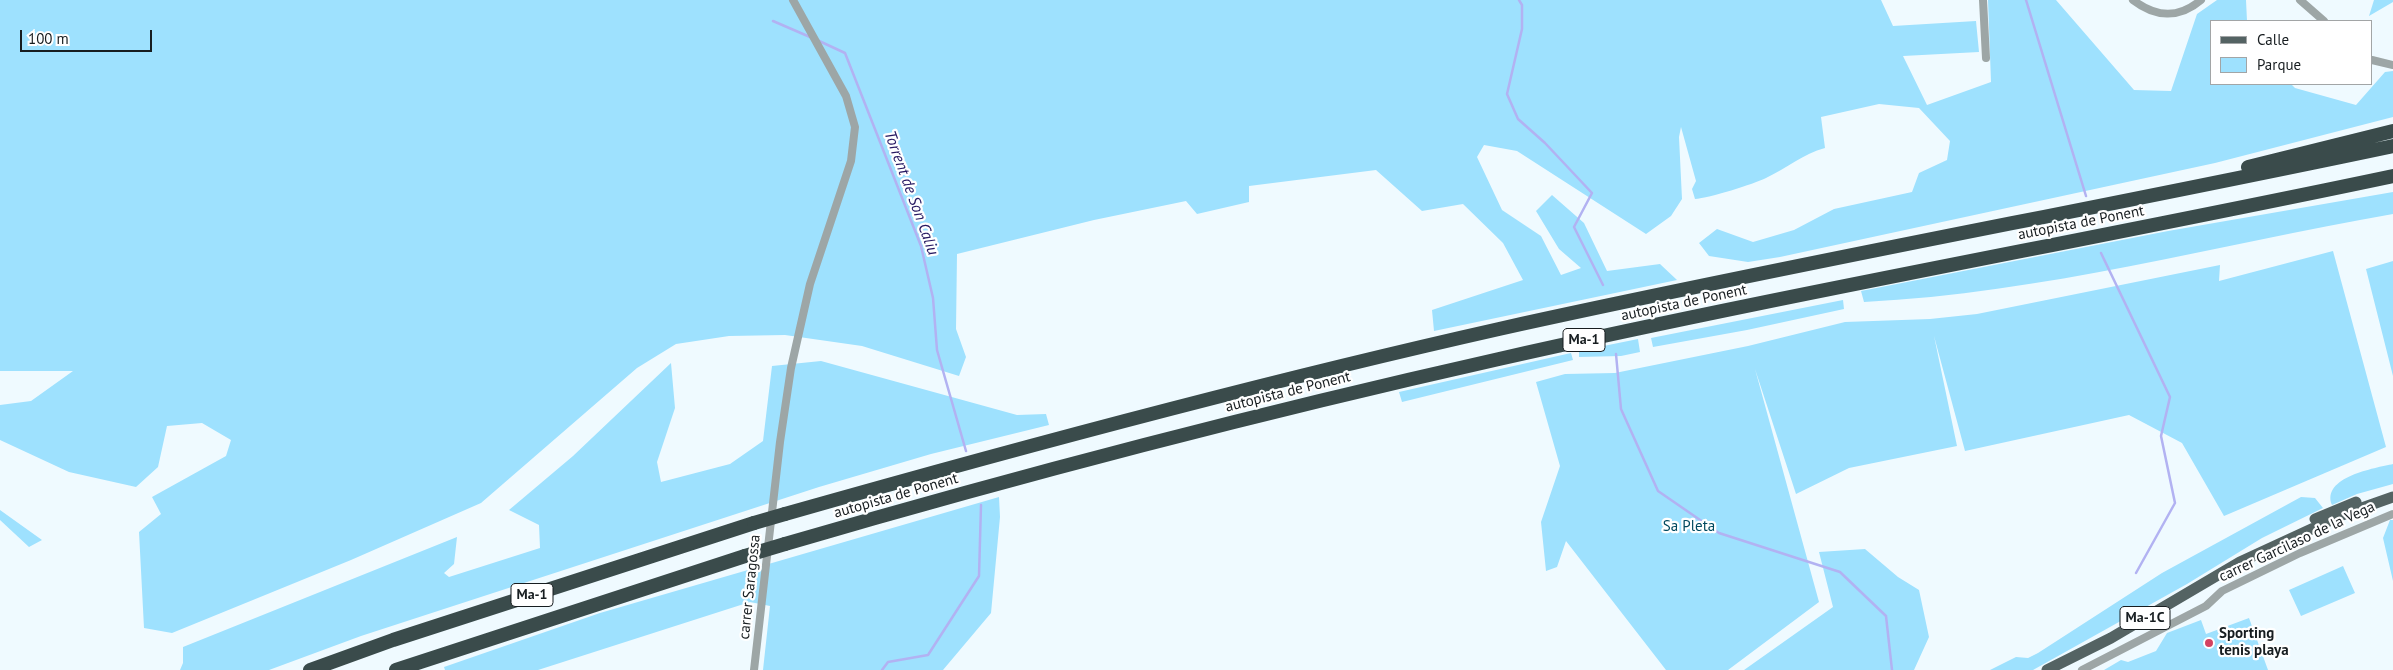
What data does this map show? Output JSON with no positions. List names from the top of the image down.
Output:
{
  "streets": {
    "highway": ["autopista de Ponent", "Ma-1"],
    "main road": ["Ma-1C"],
    "street": ["carrer Garcilaso de la Vega", "carrer Saragossa"]
  },
  "crossings": [
    ["autopista de Ponent", "Ma-1"]
  ],
  "water": ["Torrent de Son Caliu"],
  "parks": ["Sa Pleta"],
  "places": ["Sporting tenis playa"],
  "legend": ["Calle", "Parque"],
  "scale_bar": "100 m"
}
